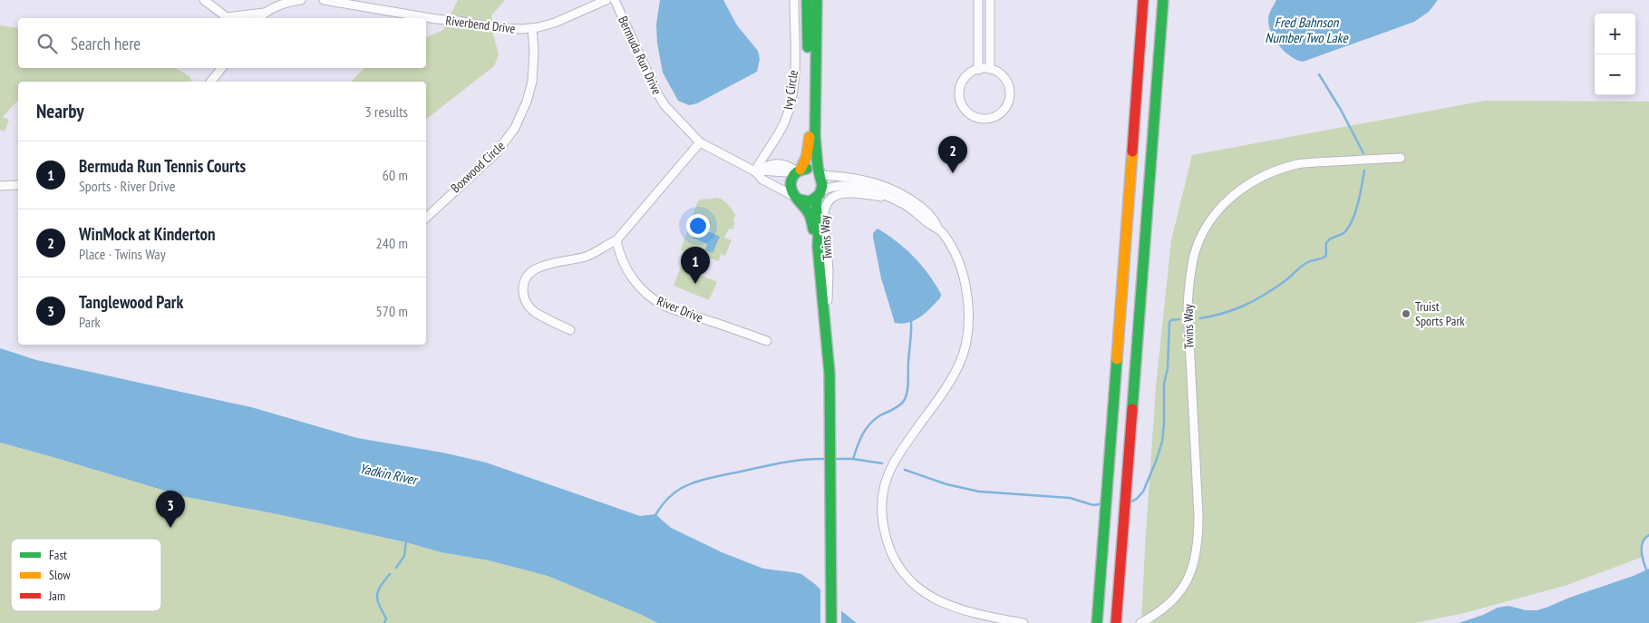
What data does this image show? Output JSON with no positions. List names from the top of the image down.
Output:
{
  "streets": {
    "street": [
      "Riverbend Drive",
      "Bermuda Run Drive",
      "Ivy Circle",
      "Boxwood Circle",
      "Twins Way",
      "River Drive"
    ]
  },
  "crossings": [
    ["Riverbend Drive", "Boxwood Circle"],
    ["Bermuda Run Drive", "Ivy Circle"],
    ["Bermuda Run Drive", "Twins Way"]
  ],
  "water": ["Fred Bahnson Number Two Lake", "Yadkin River"],
  "places": ["Truist Sports Park"],
  "legend": ["Fast", "Slow", "Jam"],
  "page": {
    "map_buttons": ["+", "−"],
    "search": "Search here",
    "heading": ["Nearby", "3 results"],
    "pins": ["2", "1", "3"],
    "list": [
      {
        "mark": "1",
        "name": "Bermuda Run Tennis Courts",
        "note": "Sports · River Drive",
        "value": "60 m"
      },
      {
        "mark": "2",
        "name": "WinMock at Kinderton",
        "note": "Place · Twins Way",
        "value": "240 m"
      },
      {
        "mark": "3",
        "name": "Tanglewood Park",
        "note": "Park",
        "value": "570 m"
      }
    ]
  }
}
